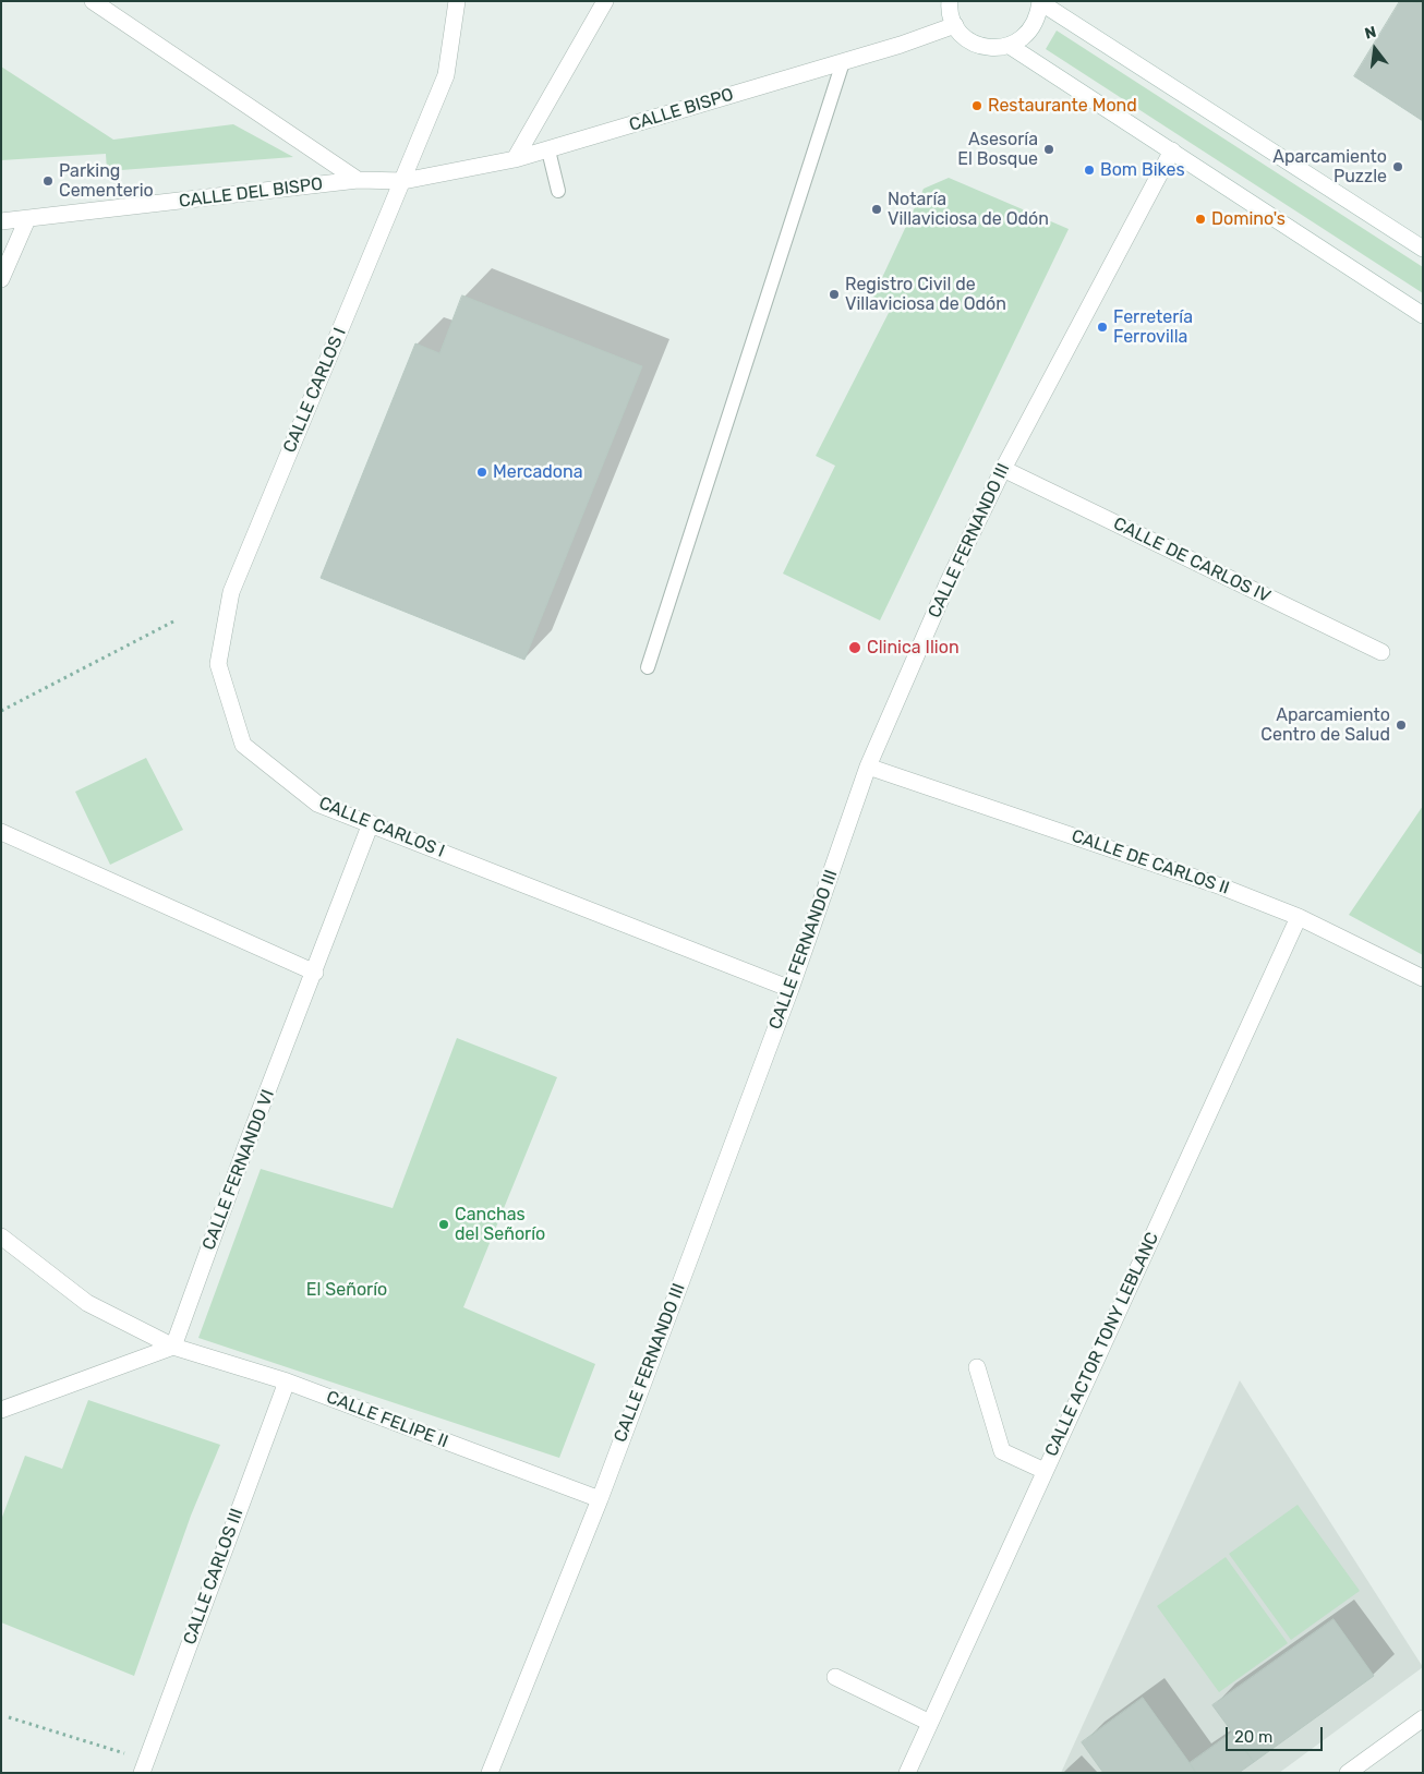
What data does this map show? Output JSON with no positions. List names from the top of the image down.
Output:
{
  "streets": {
    "street": [
      "CALLE BISPO",
      "CALLE DEL BISPO",
      "CALLE CARLOS I",
      "CALLE FERNANDO III",
      "CALLE DE CARLOS IV",
      "CALLE DE CARLOS II",
      "CALLE FERNANDO VI",
      "CALLE ACTOR TONY LEBLANC",
      "CALLE FELIPE II",
      "CALLE CARLOS III"
    ]
  },
  "crossings": [
    ["CALLE BISPO", "CALLE DEL BISPO"],
    ["CALLE BISPO", "CALLE CARLOS I"],
    ["CALLE DEL BISPO", "CALLE CARLOS I"],
    ["CALLE CARLOS I", "CALLE FERNANDO III"],
    ["CALLE CARLOS I", "CALLE FERNANDO VI"],
    ["CALLE FERNANDO III", "CALLE DE CARLOS IV"],
    ["CALLE FERNANDO III", "CALLE DE CARLOS II"],
    ["CALLE FERNANDO III", "CALLE FELIPE II"],
    ["CALLE DE CARLOS II", "CALLE ACTOR TONY LEBLANC"],
    ["CALLE FERNANDO VI", "CALLE FELIPE II"],
    ["CALLE FELIPE II", "CALLE CARLOS III"]
  ],
  "parks": ["El Señorío"],
  "places": [
    "Restaurante Mond",
    "Asesoría El Bosque",
    "Aparcamiento Puzzle",
    "Bom Bikes",
    "Parking Cementerio",
    "Notaría Villaviciosa de Odón",
    "Domino's",
    "Registro Civil de Villaviciosa de Odón",
    "Ferretería Ferrovilla",
    "Mercadona",
    "Clinica Ilion",
    "Aparcamiento Centro de Salud",
    "Canchas del Señorío"
  ],
  "scale_bar": "20 m",
  "north": "top"
}
